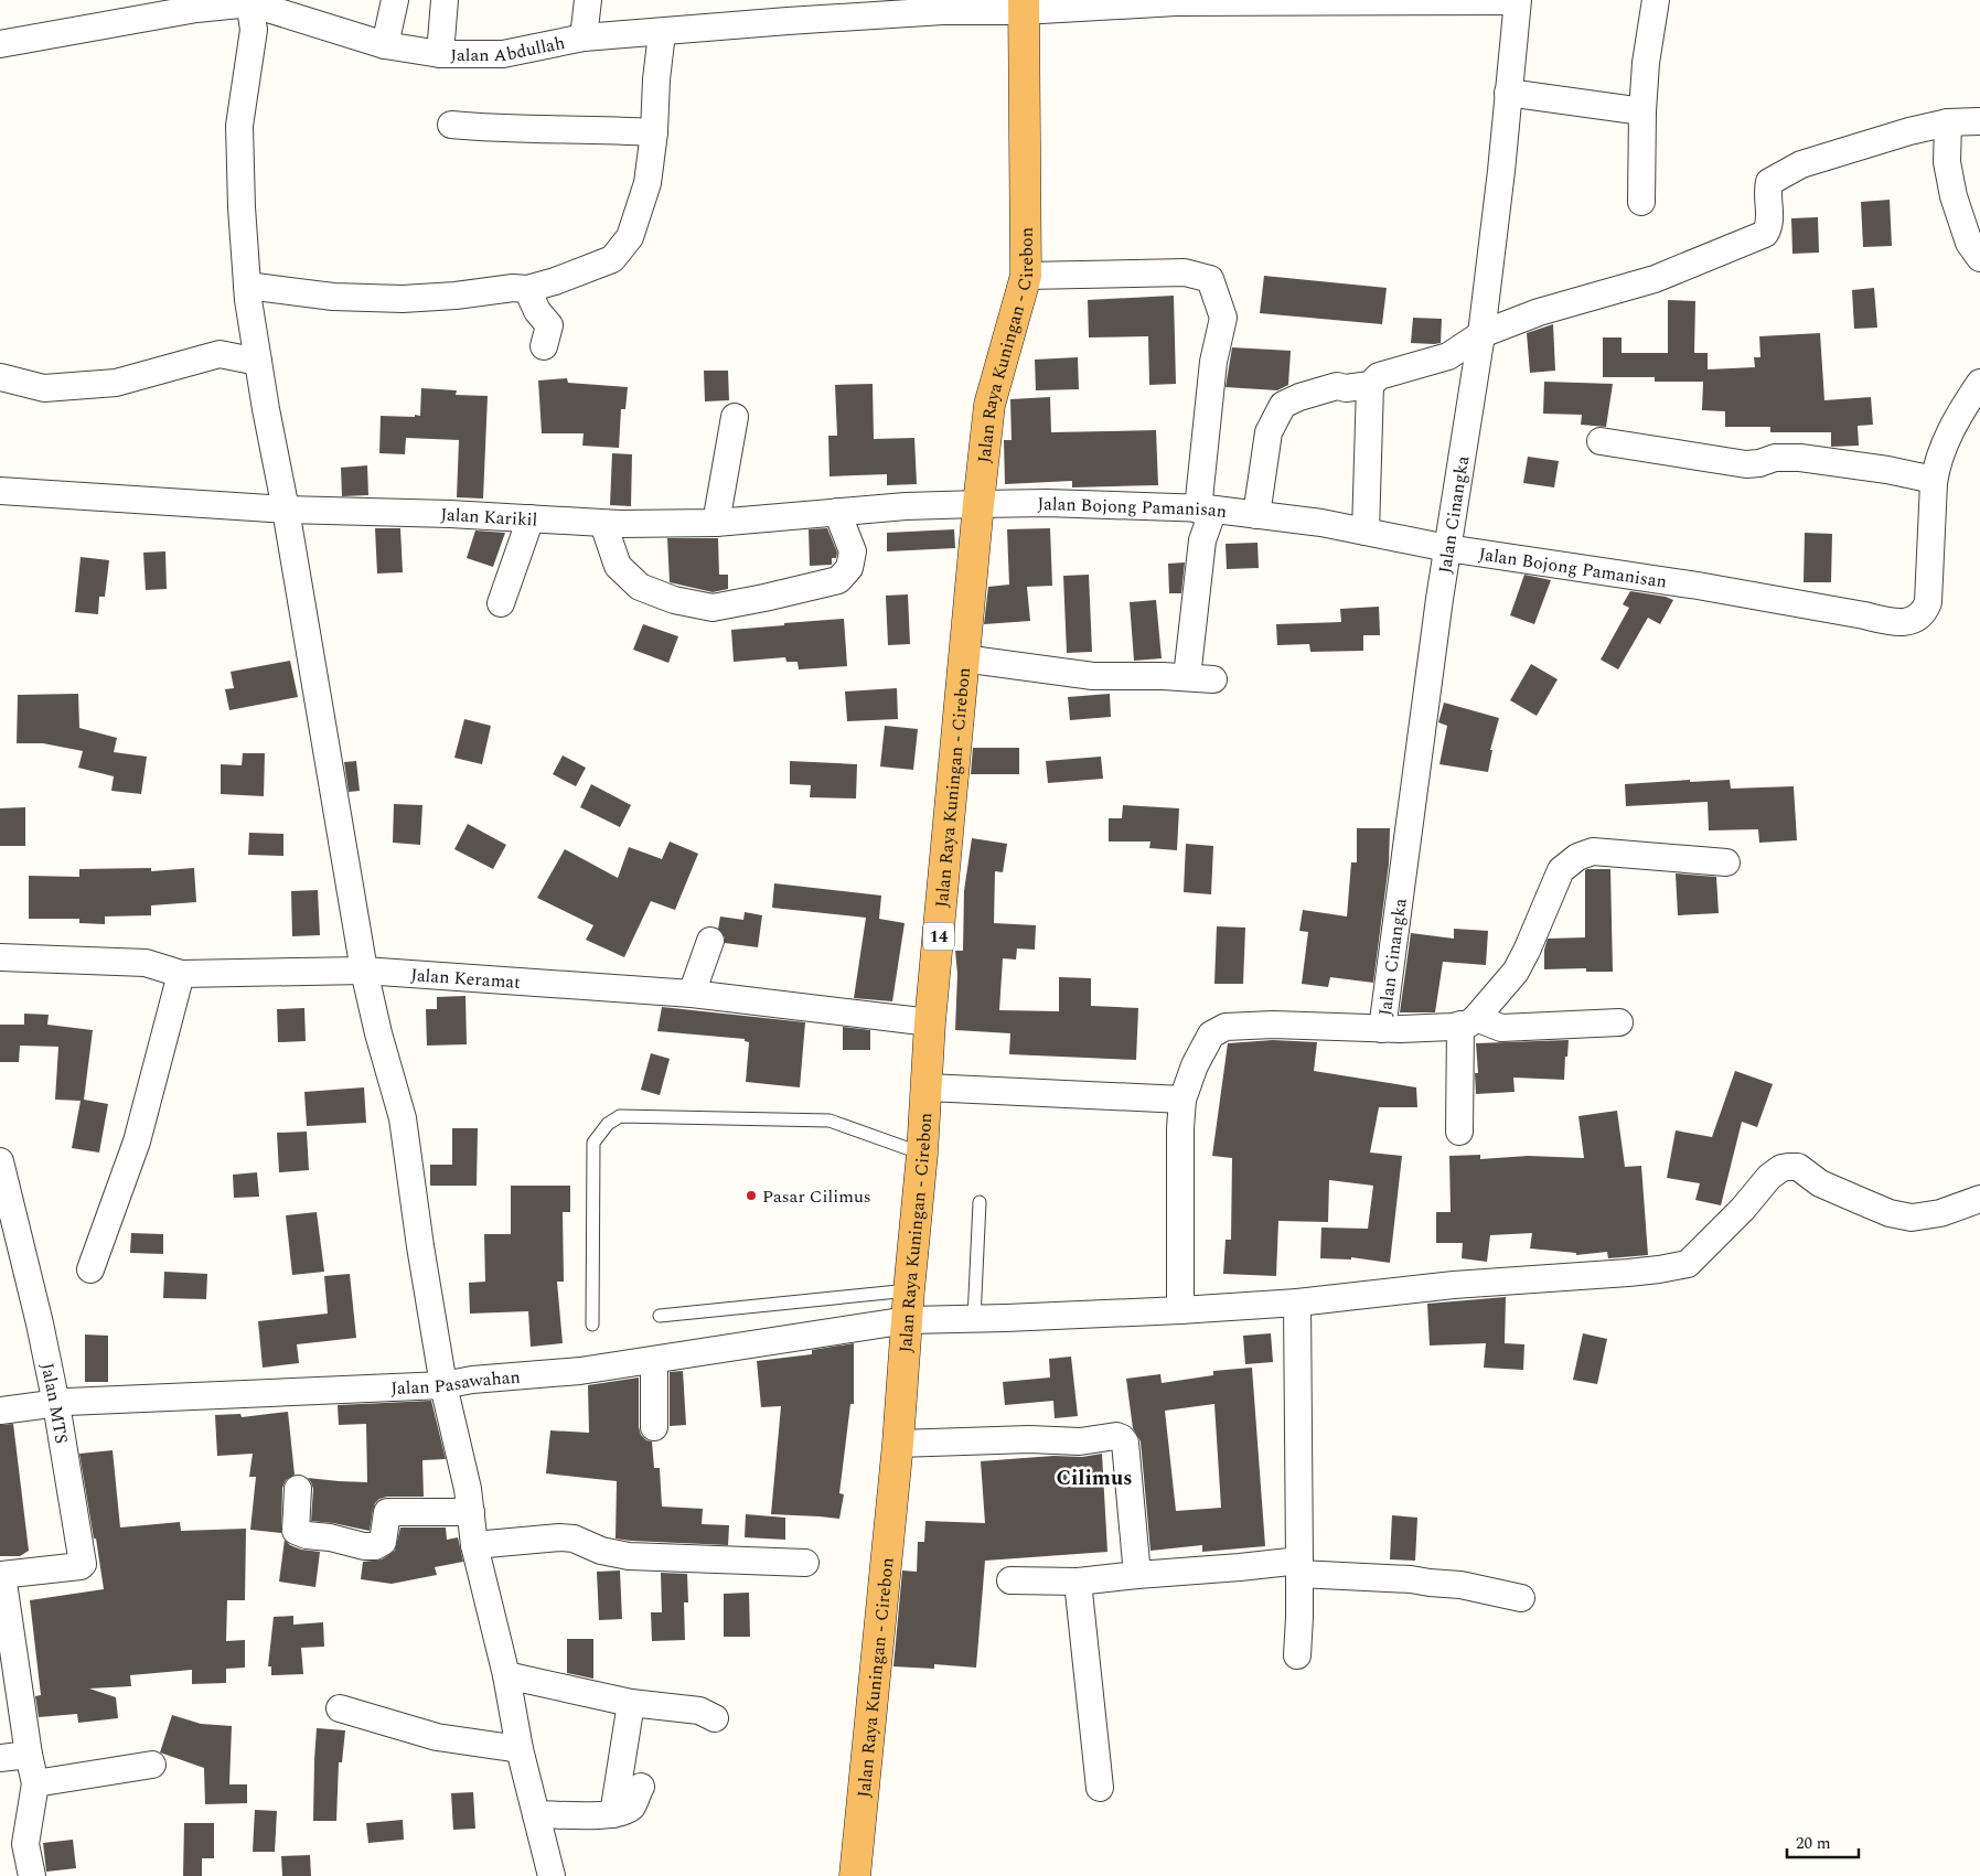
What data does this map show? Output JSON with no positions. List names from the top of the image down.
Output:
{
  "streets": {
    "highway": ["Jalan Raya Kuningan - Cirebon", "14"],
    "street": [
      "Jalan Abdullah",
      "Jalan Bojong Pamanisan",
      "Jalan Cinangka",
      "Jalan Karikil",
      "Jalan Keramat",
      "Jalan Pasawahan",
      "Jalan MTS"
    ]
  },
  "crossings": [
    ["Jalan Abdullah", "Jalan Raya Kuningan - Cirebon"],
    ["Jalan Abdullah", "Jalan Cinangka"],
    ["Jalan Raya Kuningan - Cirebon", "Jalan Bojong Pamanisan"],
    ["Jalan Raya Kuningan - Cirebon", "Jalan Karikil"],
    ["Jalan Raya Kuningan - Cirebon", "Jalan Keramat"],
    ["Jalan Raya Kuningan - Cirebon", "Jalan Pasawahan"],
    ["Jalan Bojong Pamanisan", "Jalan Cinangka"],
    ["Jalan Bojong Pamanisan", "Jalan Karikil"],
    ["Jalan Pasawahan", "Jalan MTS"]
  ],
  "districts": ["Cilimus"],
  "places": ["Pasar Cilimus"],
  "scale_bar": "20 m"
}
